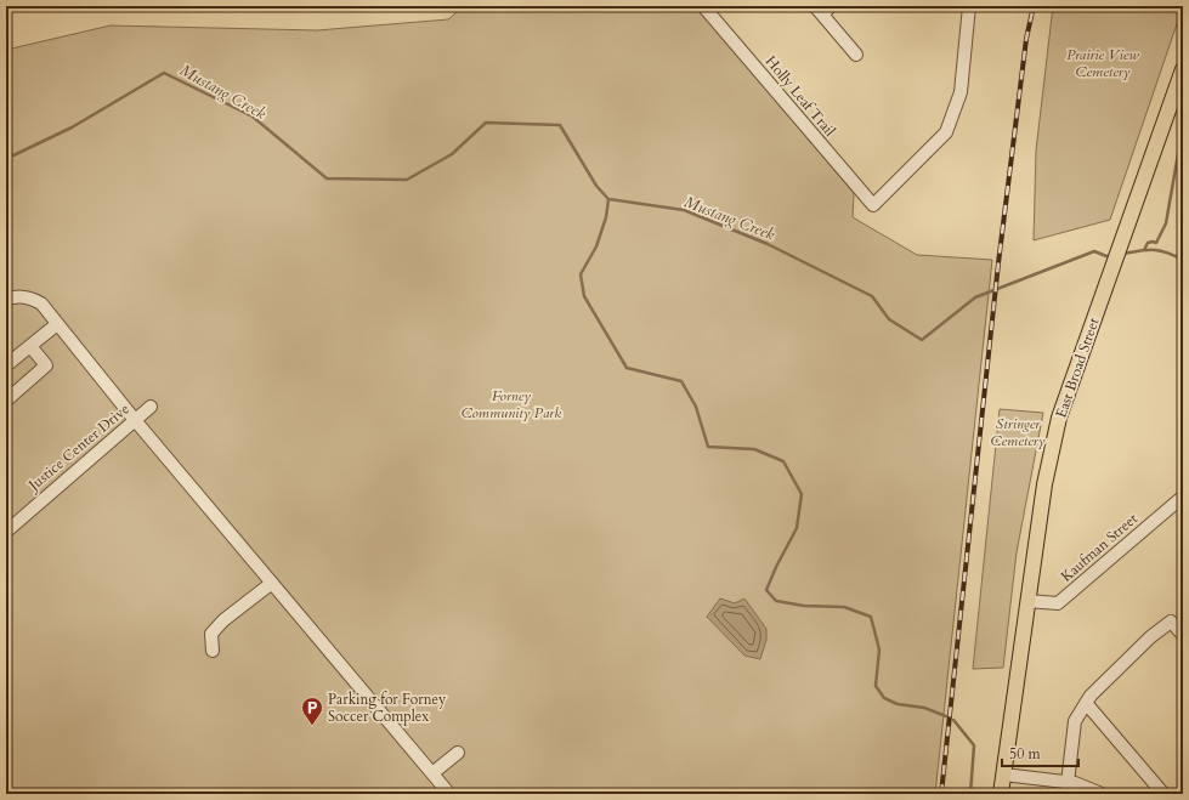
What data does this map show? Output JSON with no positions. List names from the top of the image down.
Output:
{
  "streets": {
    "main road": ["East Broad Street"],
    "street": ["Holly Leaf Trail", "Justice Center Drive", "Kaufman Street"]
  },
  "crossings": [
    ["East Broad Street", "Kaufman Street"]
  ],
  "water": ["Mustang Creek"],
  "parks": ["Prairie View Cemetery", "Forney Community Park", "Stringer Cemetery"],
  "places": {
    "parking": ["Parking for Forney Soccer Complex"]
  },
  "scale_bar": "50 m"
}
